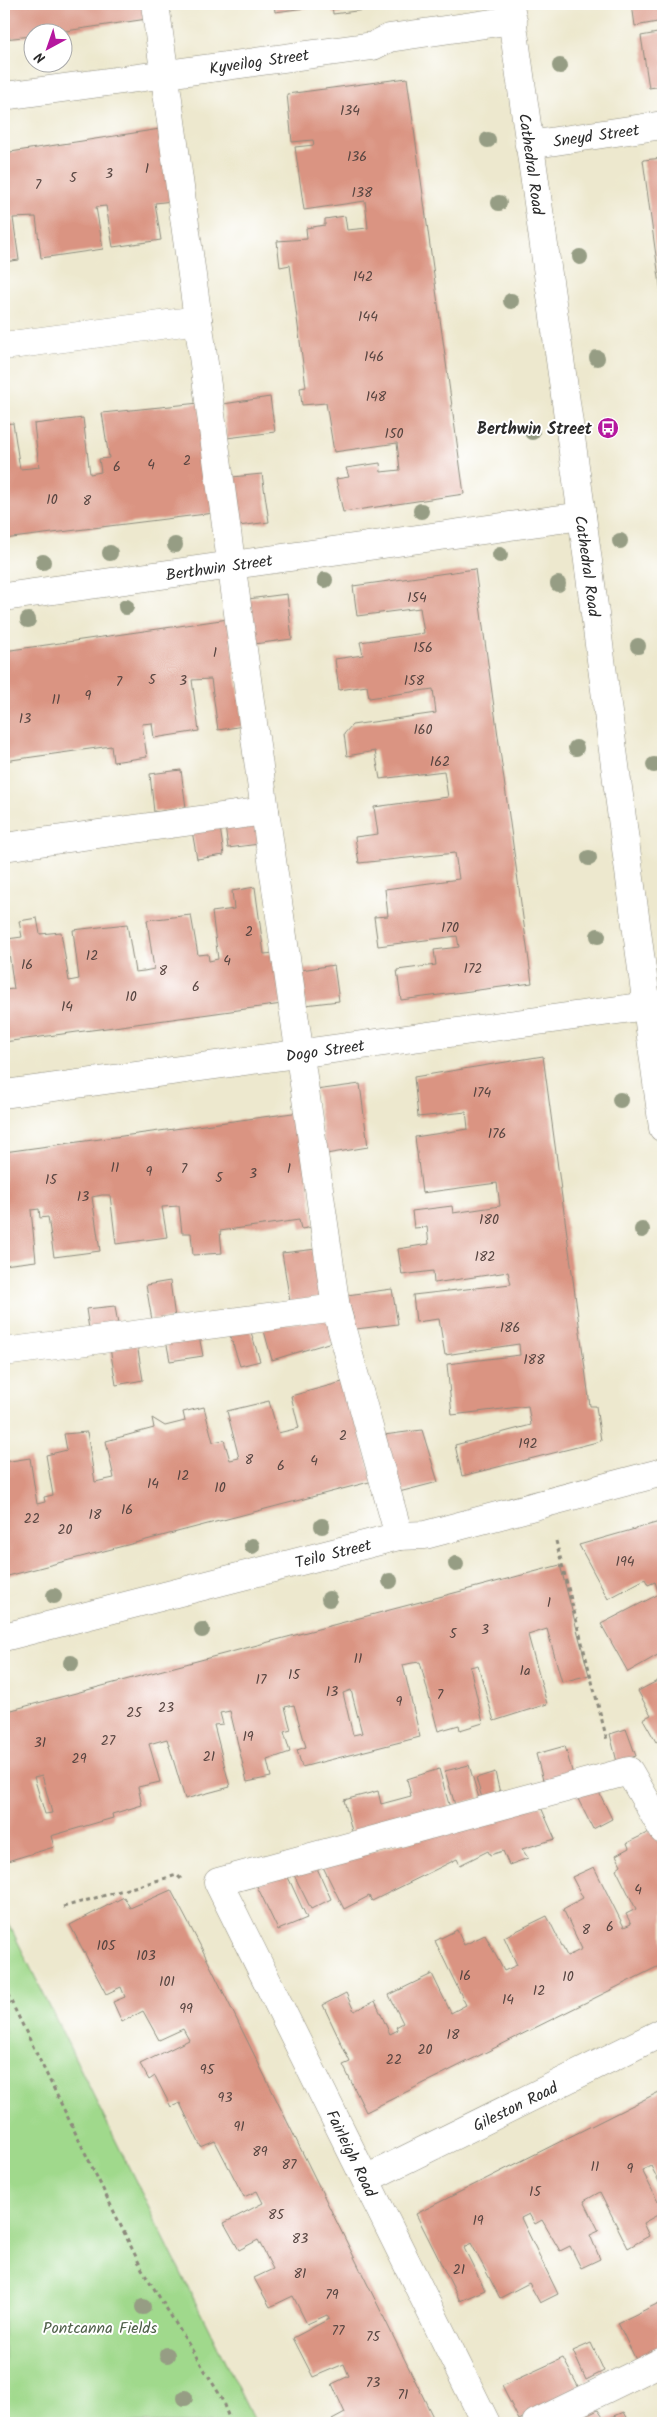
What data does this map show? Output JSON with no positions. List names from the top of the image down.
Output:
{
  "streets": {
    "street": [
      "Kyveilog Street",
      "Sneyd Street",
      "Cathedral Road",
      "Berthwin Street",
      "Dogo Street",
      "Teilo Street",
      "Gileston Road",
      "Fairleigh Road"
    ]
  },
  "crossings": [
    ["Kyveilog Street", "Cathedral Road"],
    ["Sneyd Street", "Cathedral Road"],
    ["Cathedral Road", "Berthwin Street"],
    ["Cathedral Road", "Dogo Street"],
    ["Gileston Road", "Fairleigh Road"]
  ],
  "parks": ["Pontcanna Fields"],
  "places": {
    "bus stop": ["Berthwin Street"]
  },
  "house_numbers": [
    "134",
    "136",
    "1",
    "3",
    "5",
    "7",
    "138",
    "142",
    "144",
    "146",
    "148",
    "150",
    "2",
    "4",
    "6",
    "10",
    "8",
    "154",
    "156",
    "1",
    "5",
    "3",
    "158",
    "7",
    "9",
    "11",
    "13",
    "160",
    "162",
    "170",
    "2",
    "12",
    "4",
    "16",
    "172",
    "8",
    "6",
    "10",
    "14",
    "174",
    "176",
    "11",
    "7",
    "1",
    "9",
    "3",
    "5",
    "15",
    "13",
    "180",
    "182",
    "186",
    "188",
    "2",
    "192",
    "8",
    "4",
    "6",
    "12",
    "14",
    "10",
    "16",
    "18",
    "22",
    "20",
    "194",
    "1",
    "3",
    "5",
    "11",
    "1a",
    "15",
    "17",
    "13",
    "7",
    "9",
    "23",
    "25",
    "19",
    "27",
    "31",
    "21",
    "29",
    "4",
    "6",
    "8",
    "105",
    "103",
    "16",
    "10",
    "101",
    "12",
    "14",
    "99",
    "18",
    "20",
    "22",
    "95",
    "93",
    "91",
    "89",
    "87",
    "11",
    "9",
    "15",
    "85",
    "19",
    "83",
    "21",
    "81",
    "79",
    "77",
    "75",
    "73",
    "71"
  ],
  "north": "bottom left"
}
